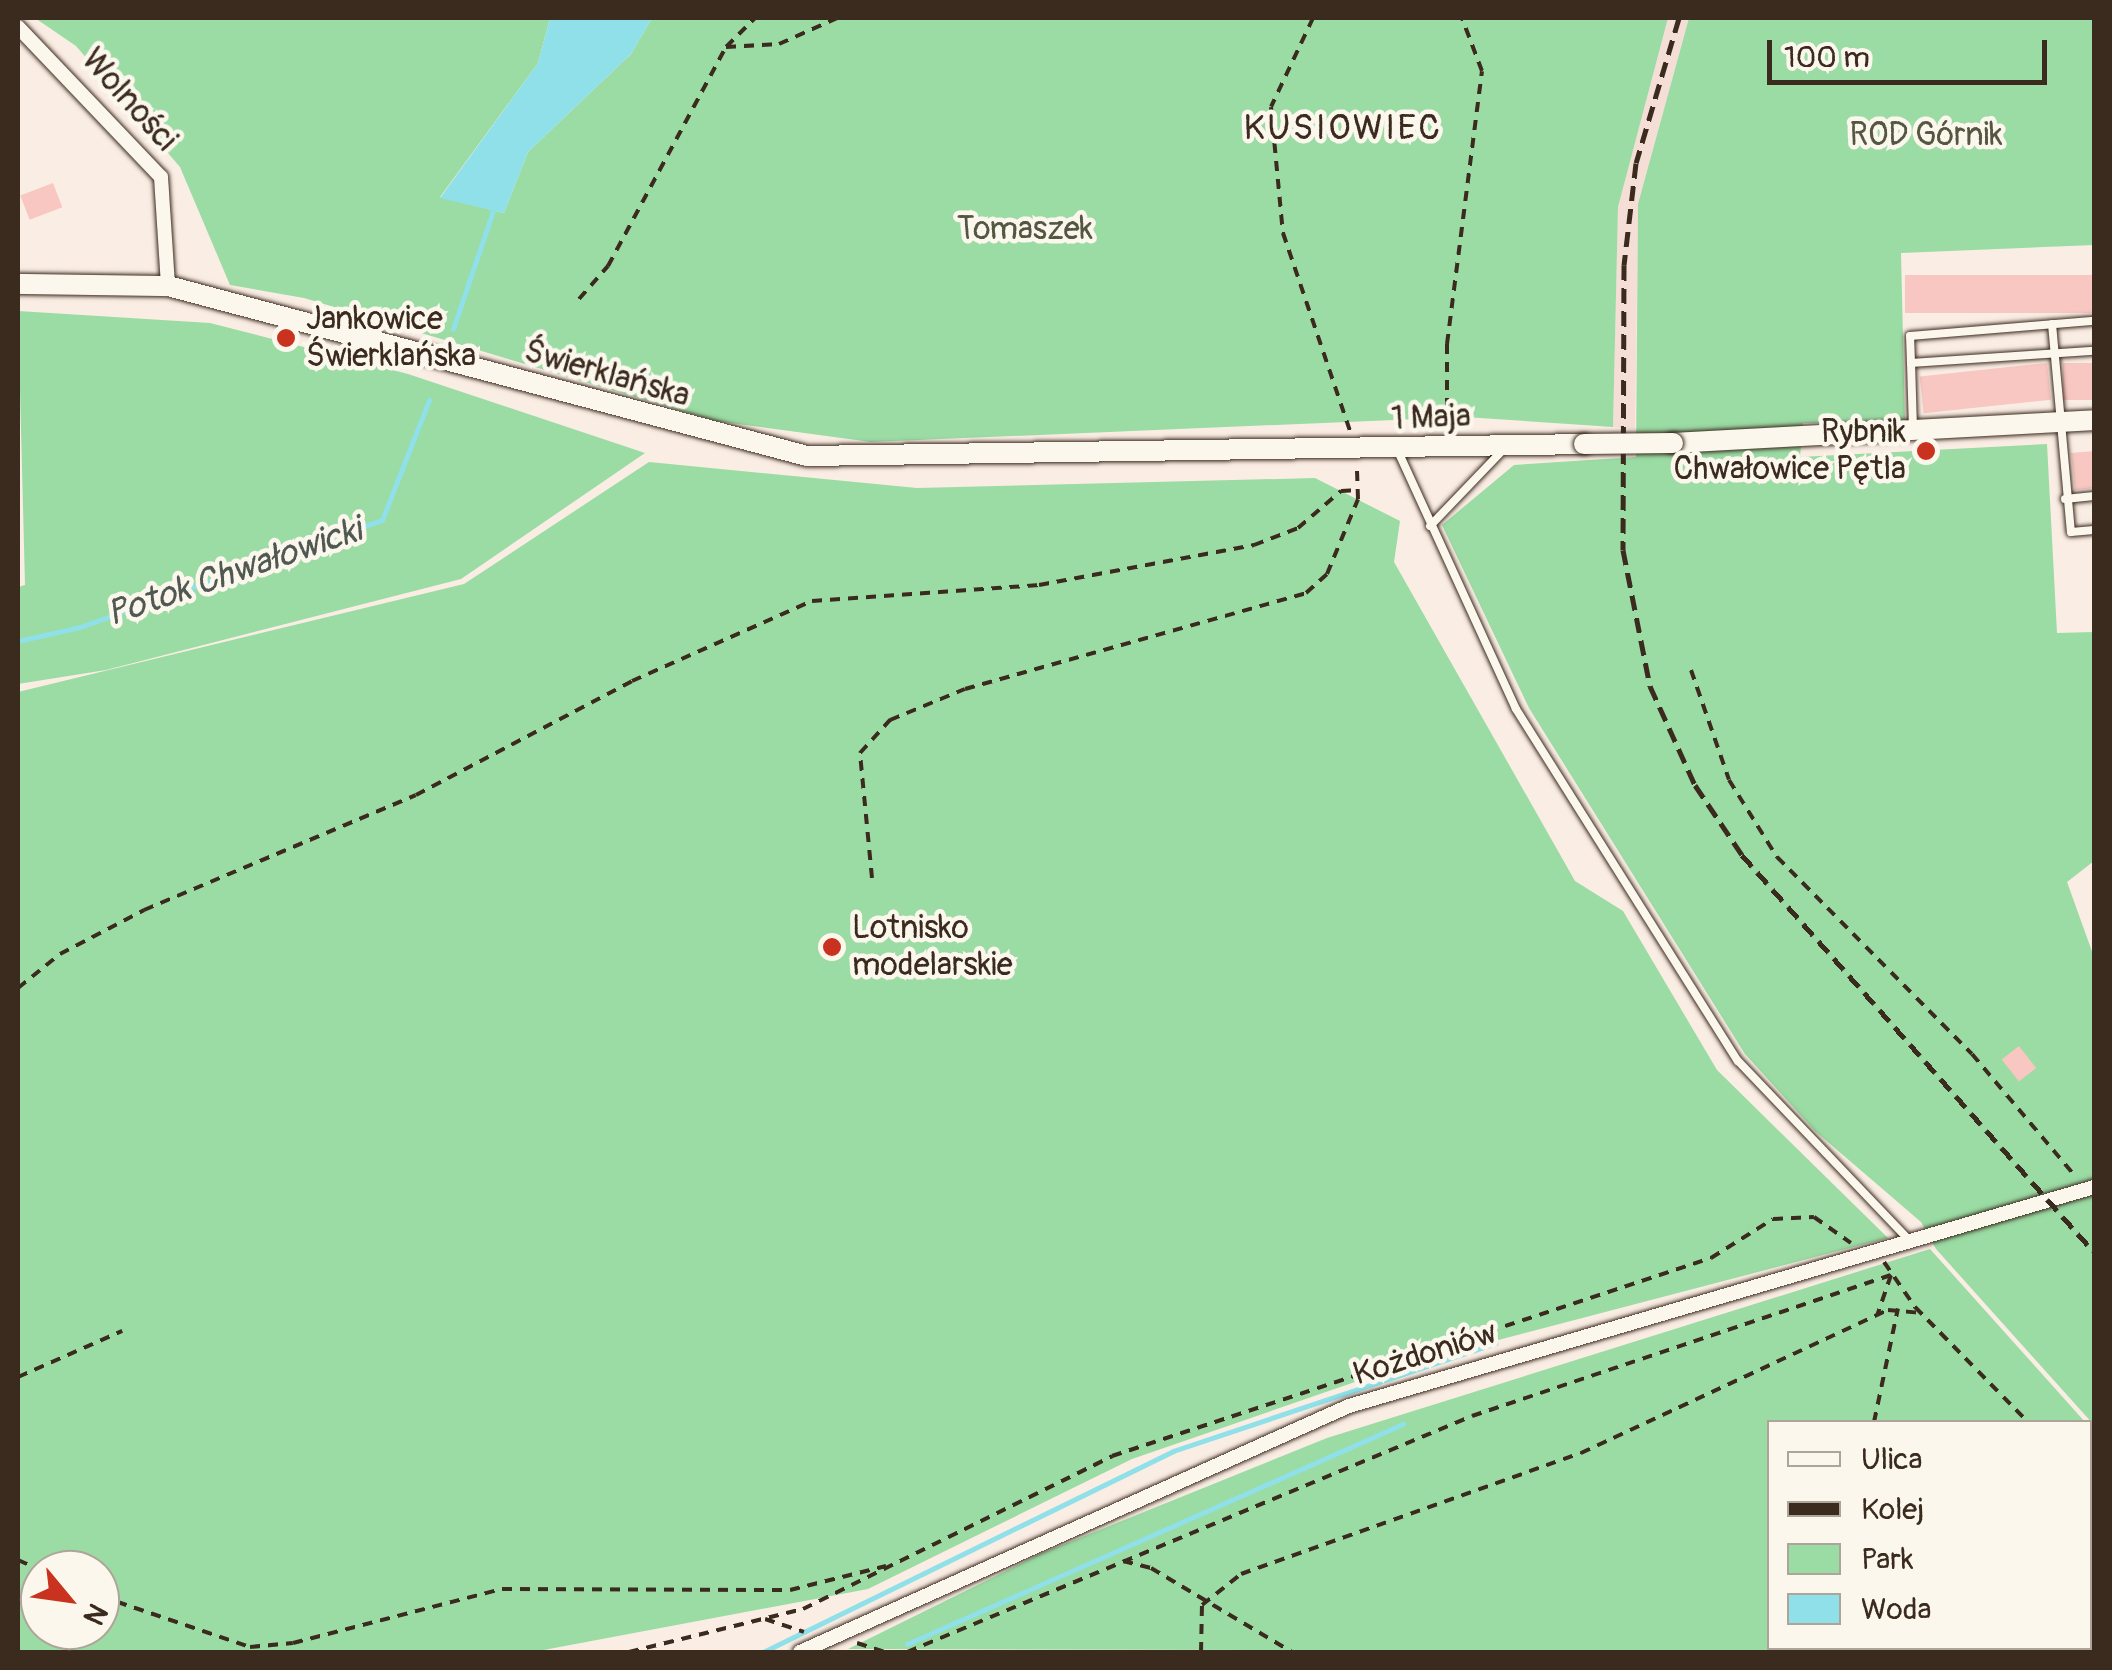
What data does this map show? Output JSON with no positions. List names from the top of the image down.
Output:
{
  "streets": {
    "main road": ["Świerklańska", "1 Maja"],
    "street": ["Wolności", "Kożdoniów"]
  },
  "crossings": [
    ["Wolności", "Świerklańska"],
    ["Świerklańska", "1 Maja"]
  ],
  "districts": ["KUSIOWIEC"],
  "water": ["Potok Chwałowicki"],
  "parks": ["ROD Górnik", "Tomaszek"],
  "places": ["Jankowice Świerklańska", "Rybnik Chwałowice Pętla", "Lotnisko modelarskie"],
  "legend": [
    "Ulica",
    "Kolej",
    "Park",
    "Woda"
  ],
  "scale_bar": "100 m",
  "north": "bottom right"
}
